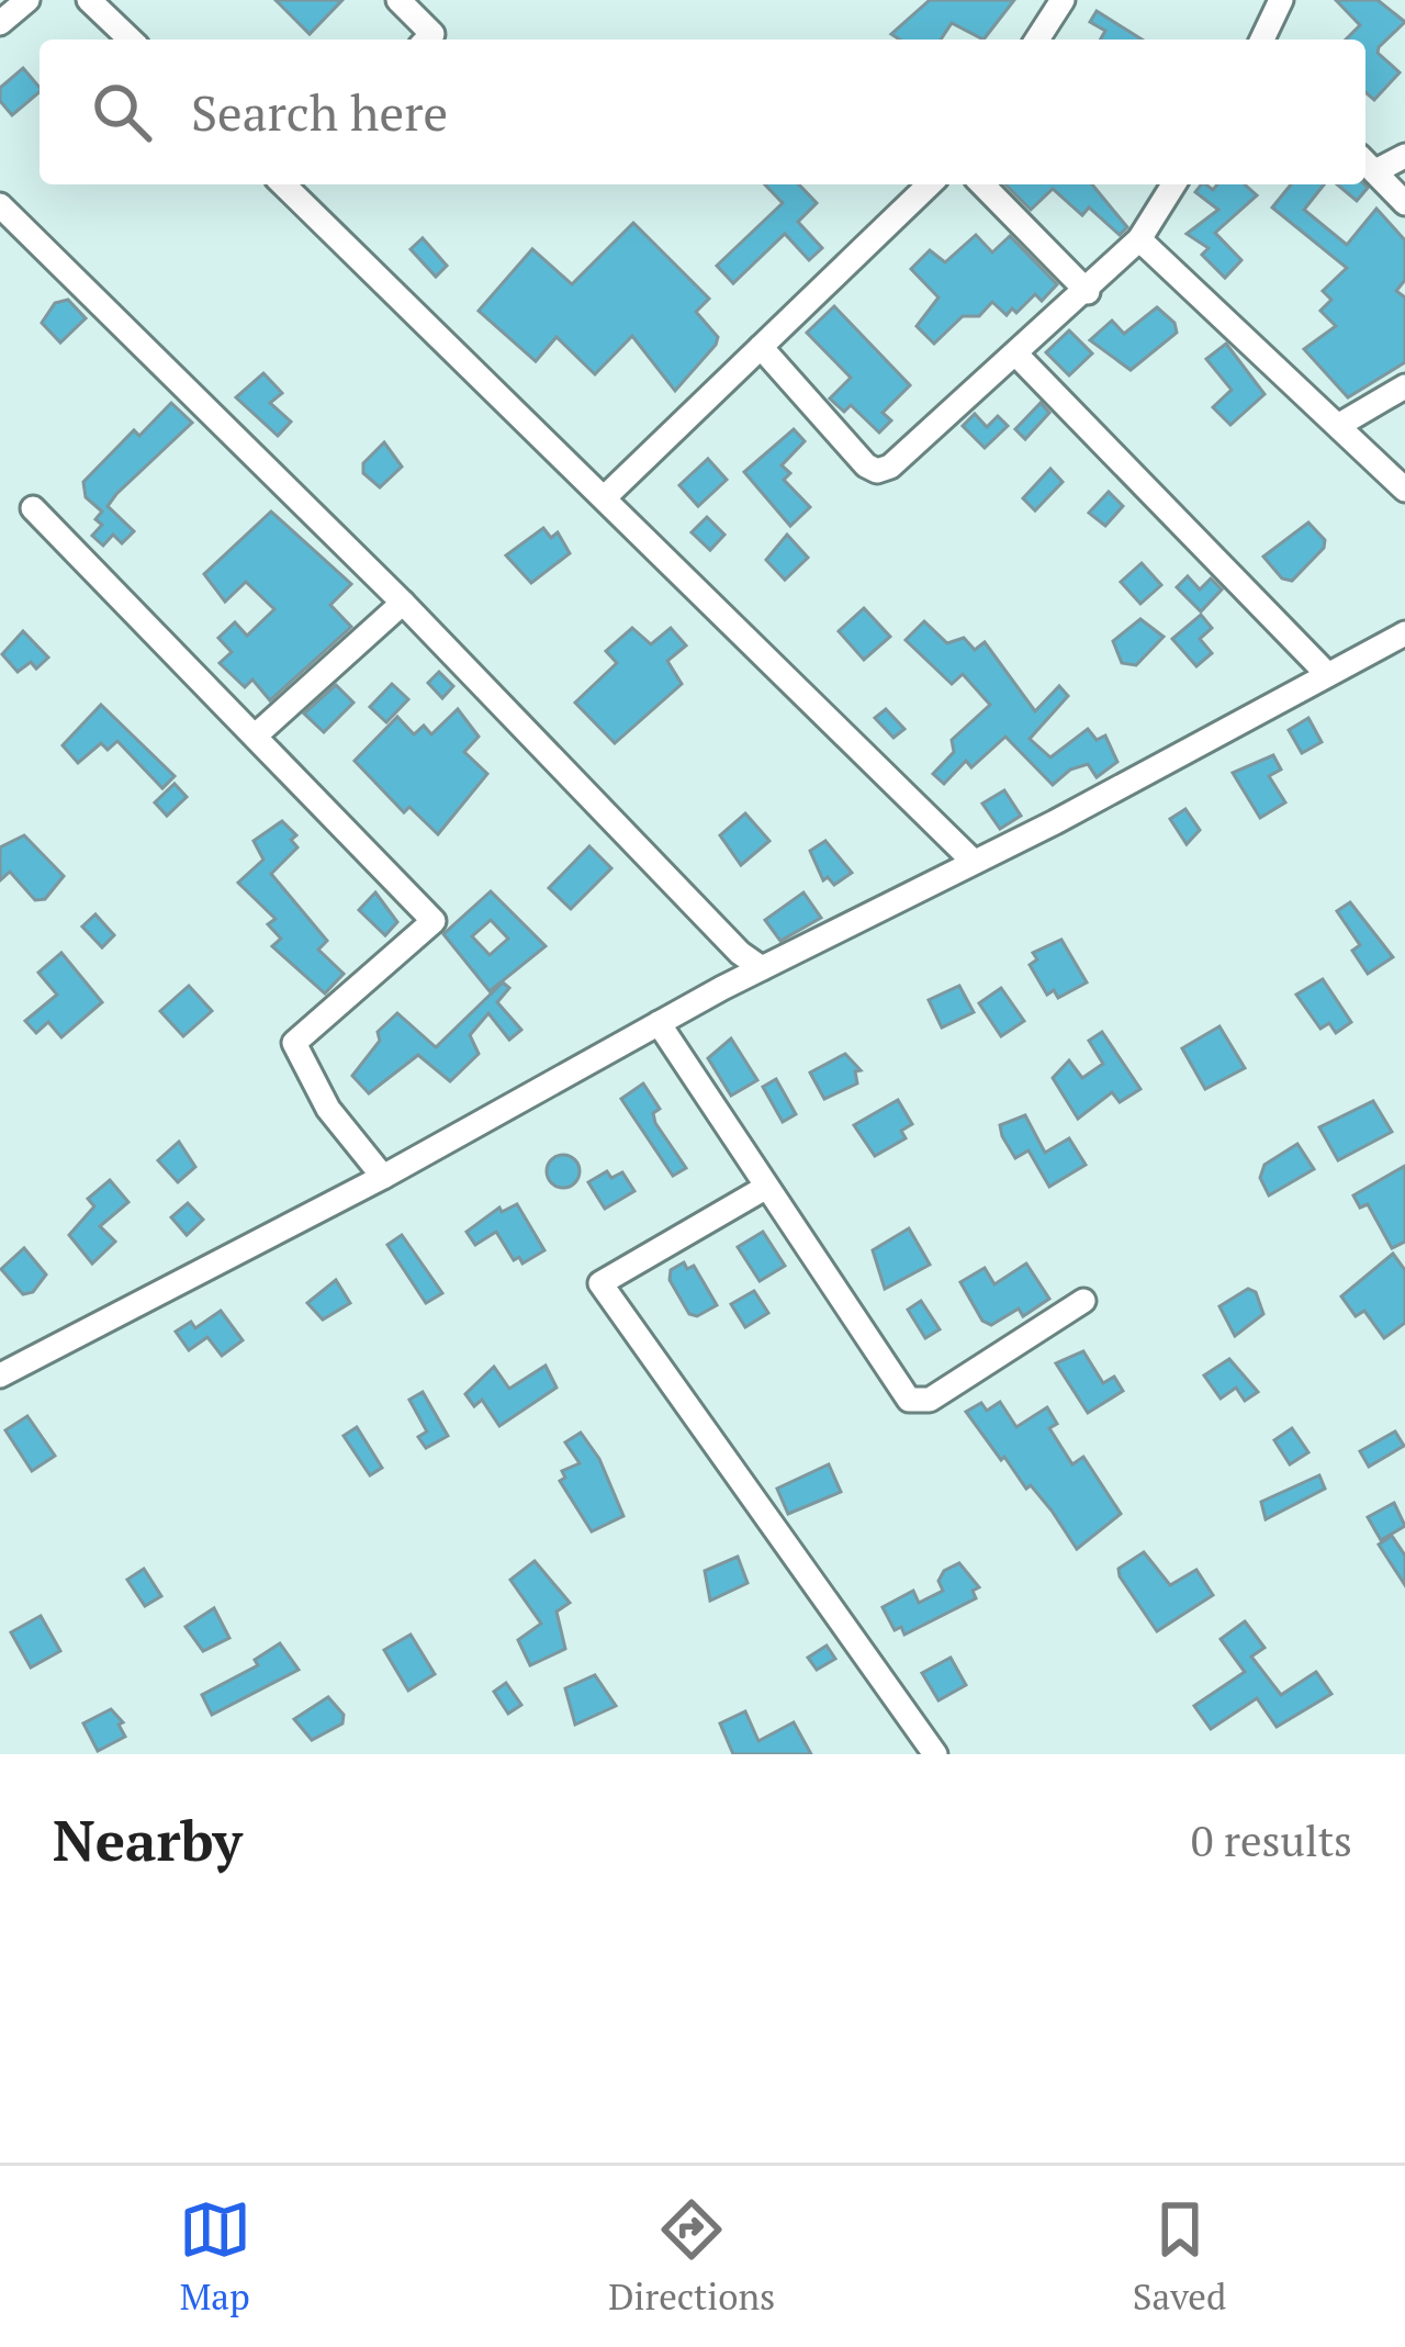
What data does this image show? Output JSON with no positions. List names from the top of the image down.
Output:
{
  "page": {
    "search": "Search here",
    "heading": ["Nearby", "0 results"],
    "nav": ["Map", "Directions", "Saved"]
  }
}
